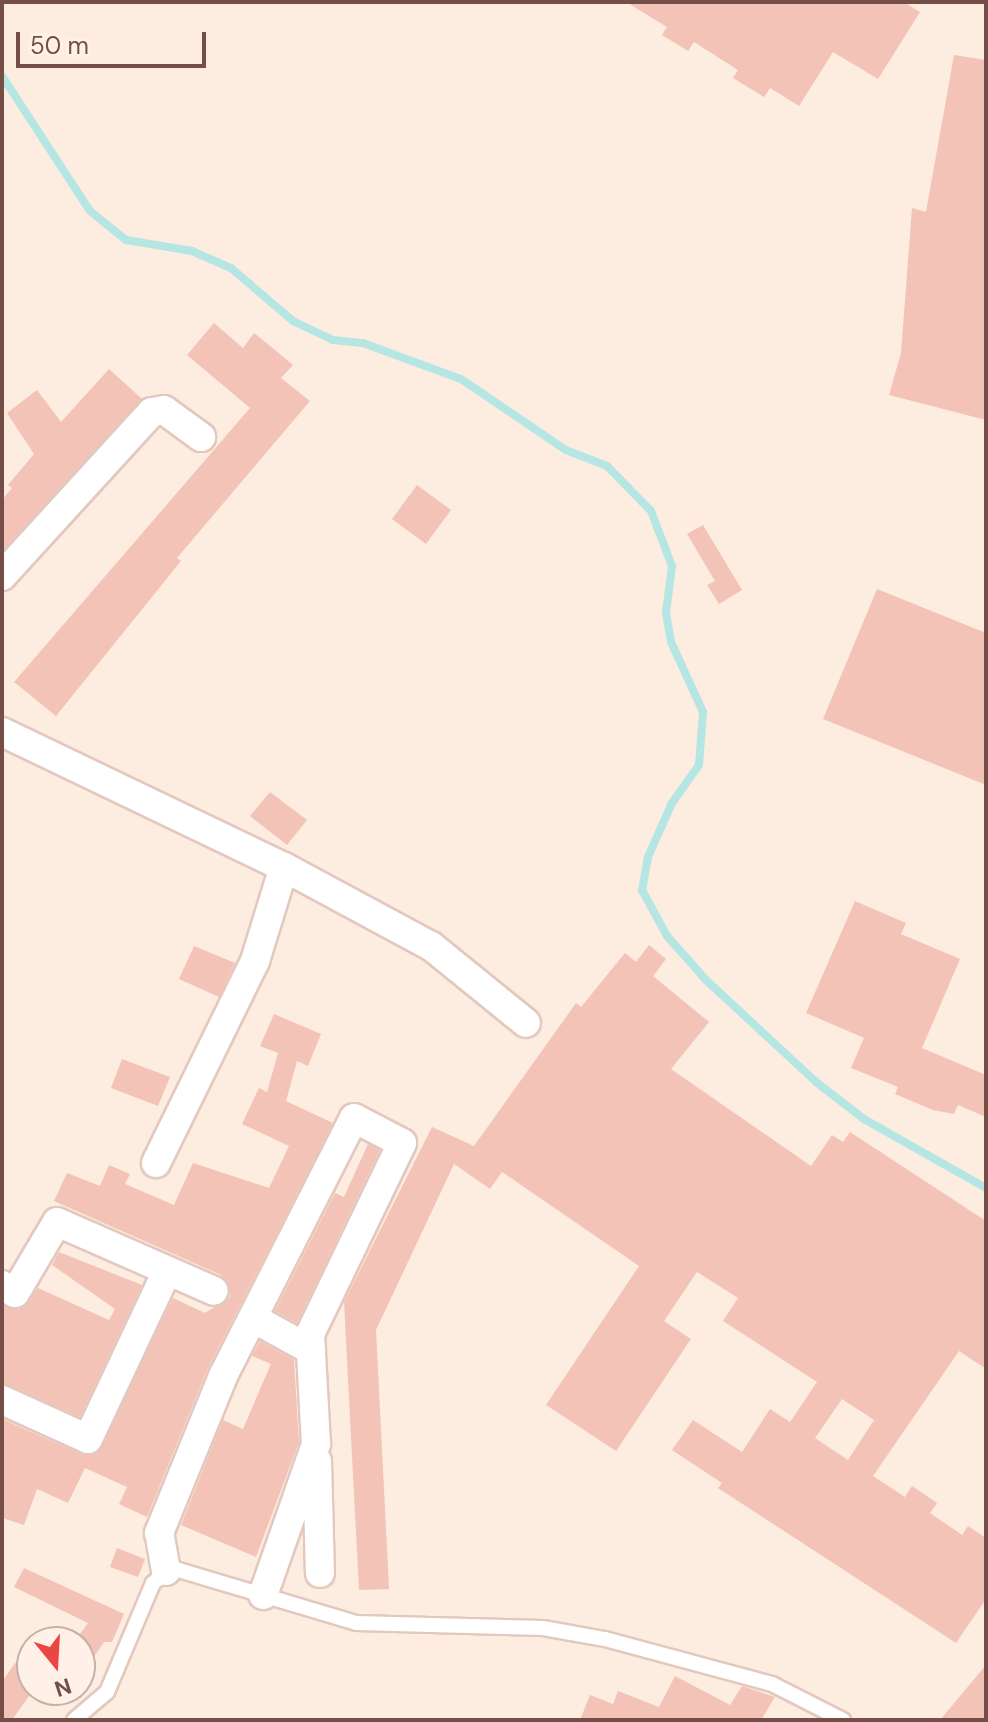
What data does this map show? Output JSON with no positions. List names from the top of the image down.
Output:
{
  "scale_bar": "50 m",
  "north": "bottom"
}
